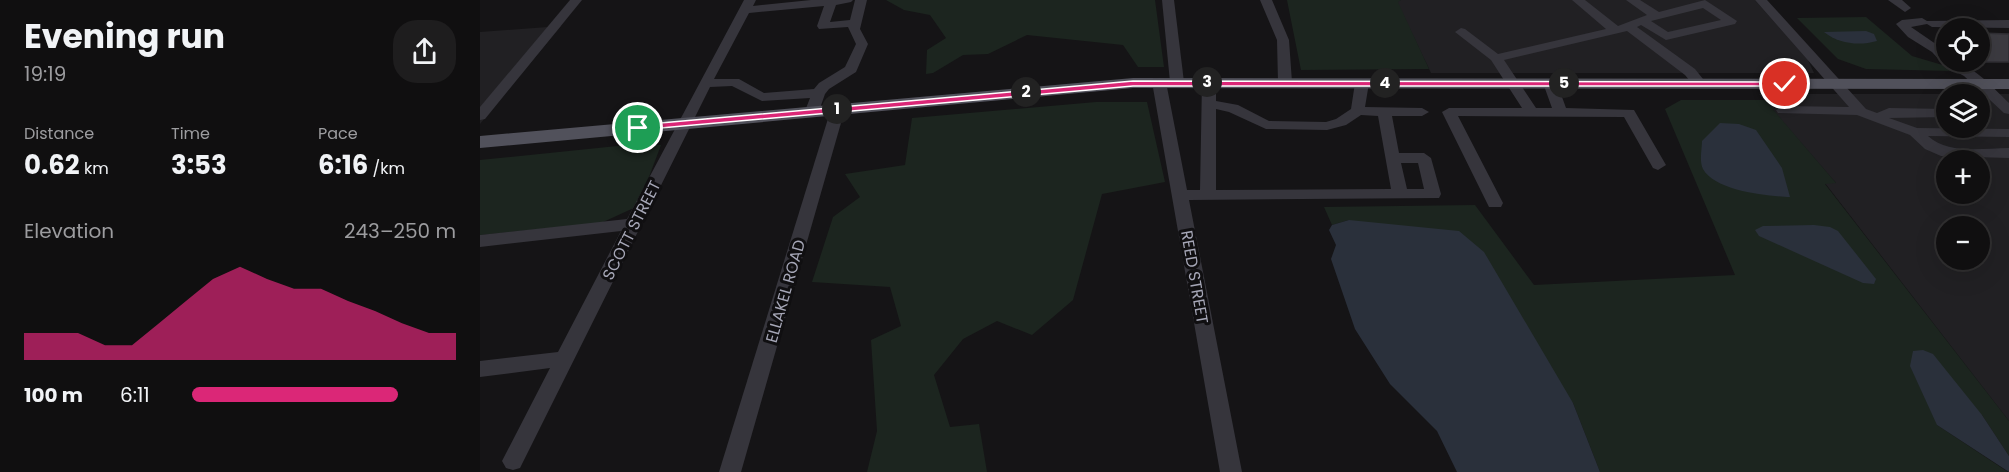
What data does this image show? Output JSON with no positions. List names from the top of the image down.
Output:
{
  "streets": {
    "street": ["SCOTT STREET", "REED STREET", "ELLAKEL ROAD"]
  },
  "page": {
    "heading": ["Evening run", "19:19"],
    "map_buttons": ["+", "−"],
    "pins": [
      "3",
      "4",
      "5",
      "2",
      "1"
    ],
    "stats": [
      ["Distance", "0.62 km"],
      ["Time", "3:53"],
      ["Pace", "6:16 /km"]
    ],
    "chart": ["Elevation", "243–250 m"],
    "list": [
      {
        "name": "100 m",
        "note": "6:11"
      }
    ]
  }
}
